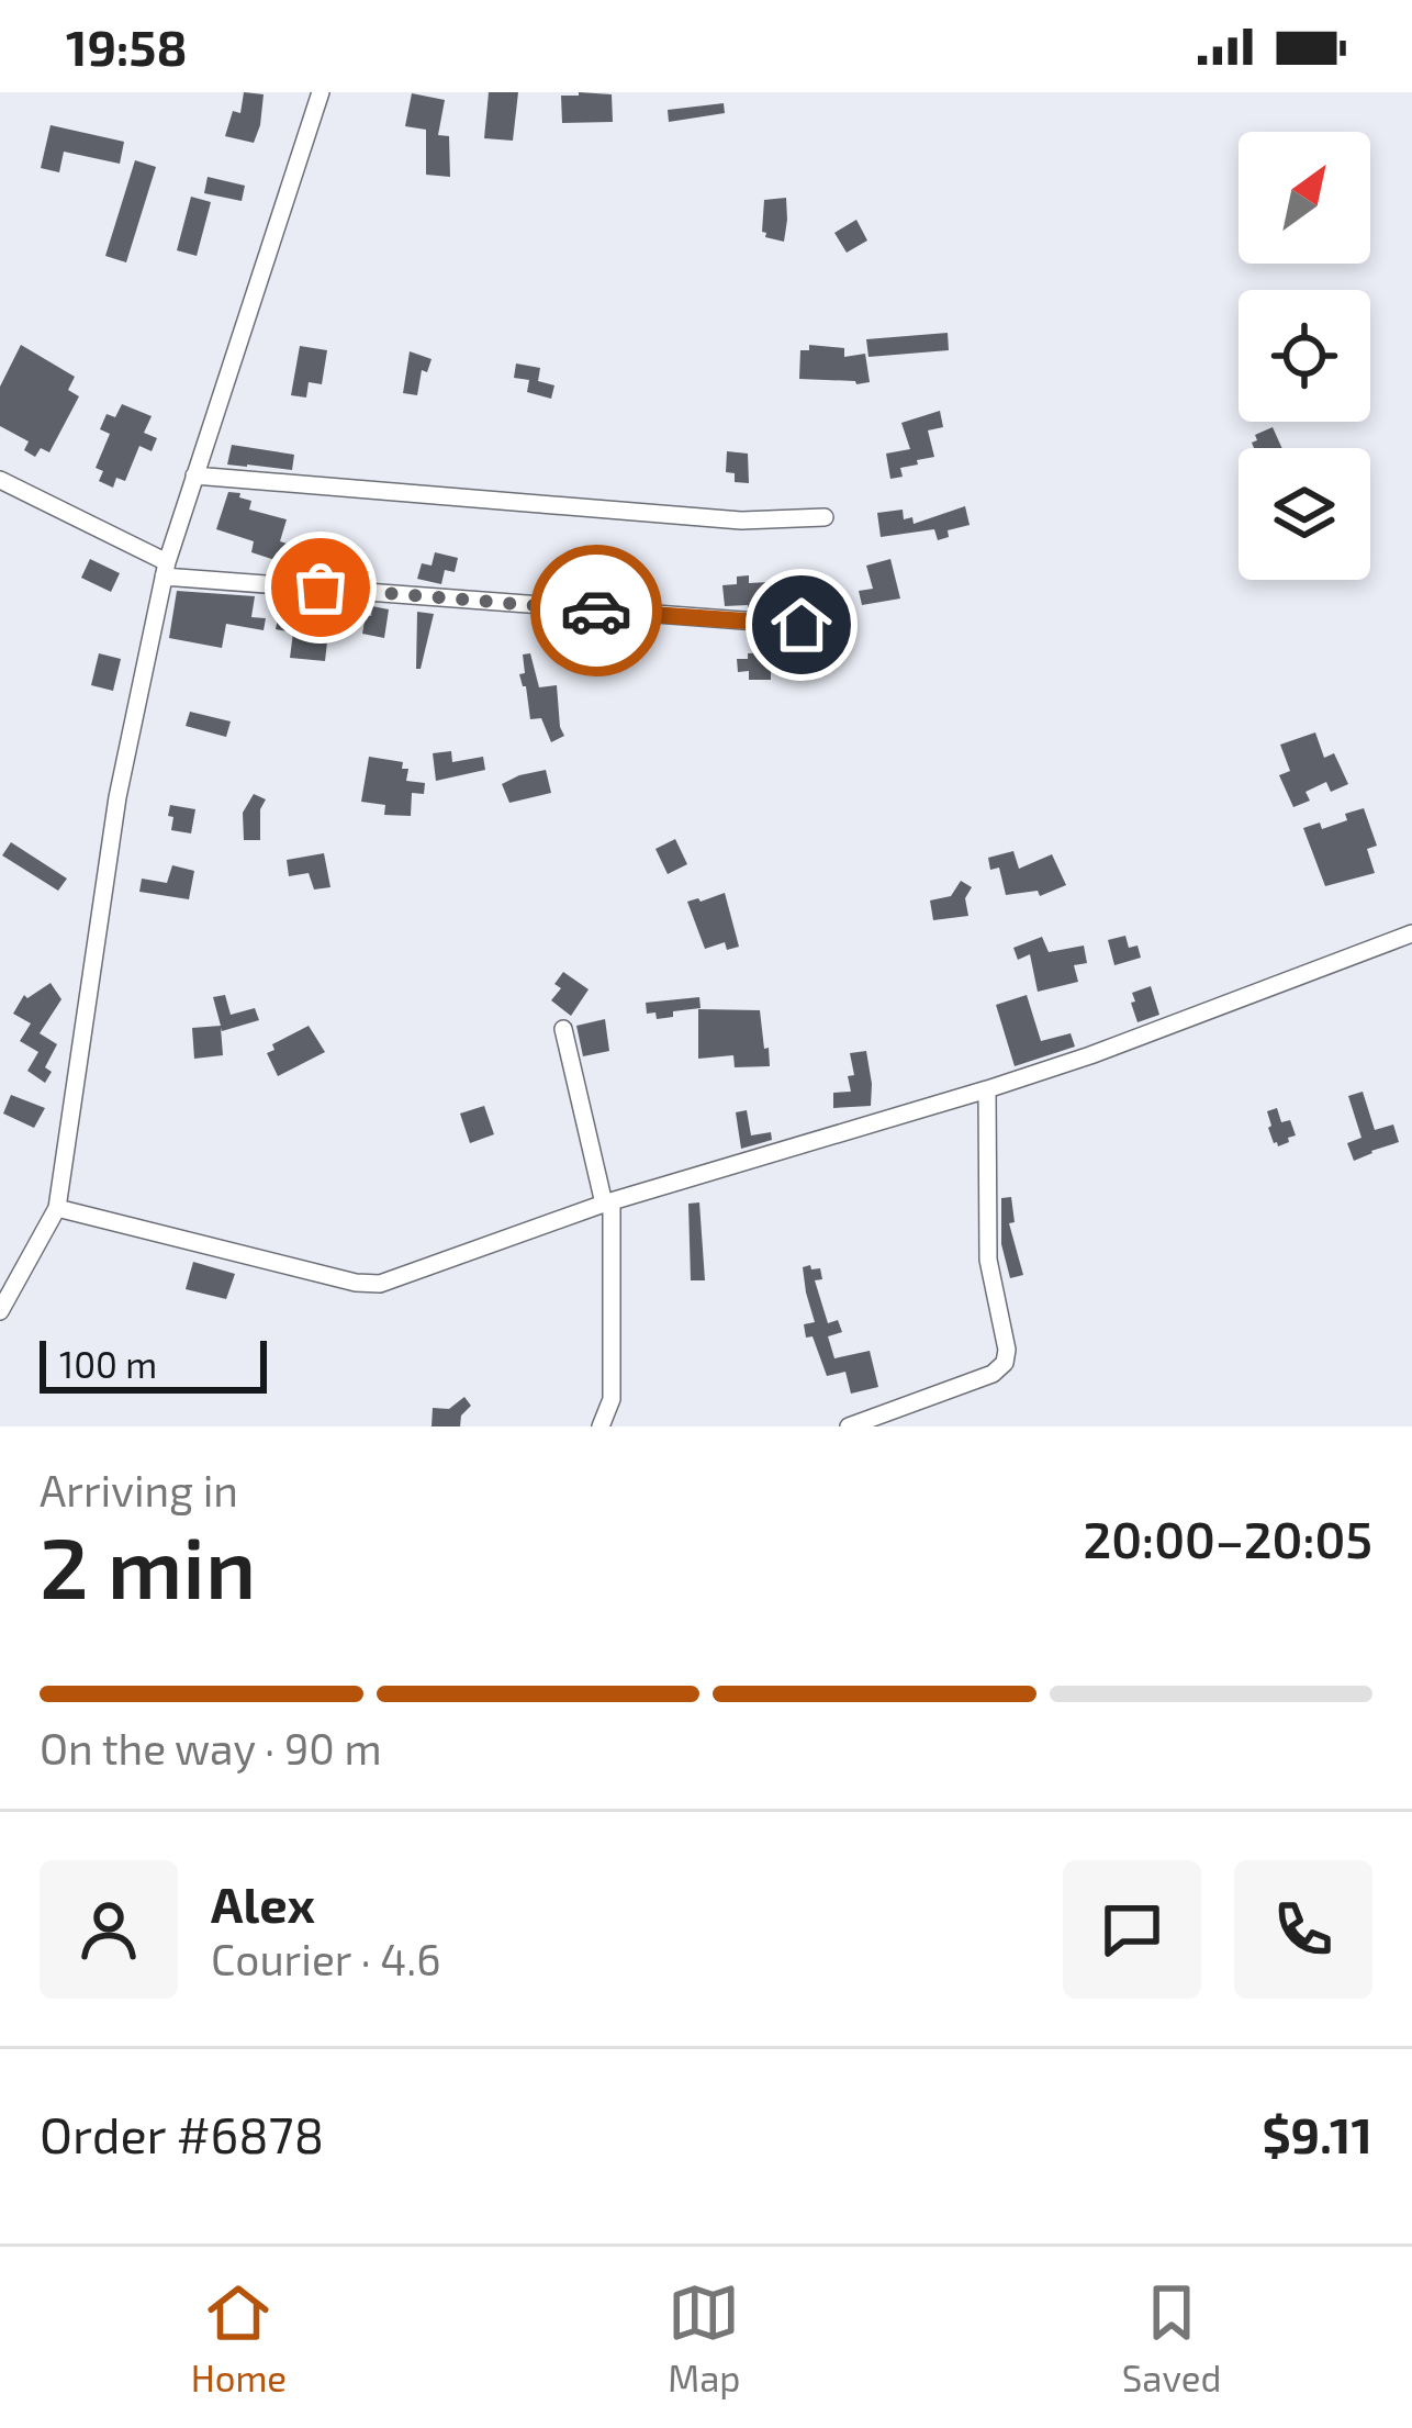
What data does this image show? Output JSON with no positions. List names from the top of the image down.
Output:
{
  "scale_bar": "100 m",
  "north": "top right",
  "page": {
    "status": "19:58",
    "scale": "100 m",
    "heading": ["2 min", "Arriving in", "20:00–20:05"],
    "panel": [
      "Alex",
      "Courier · 4.6",
      "Order #6878",
      "$9.11"
    ],
    "bar": "On the way · 90 m",
    "tabs": ["Home", "Map", "Saved"]
  }
}
